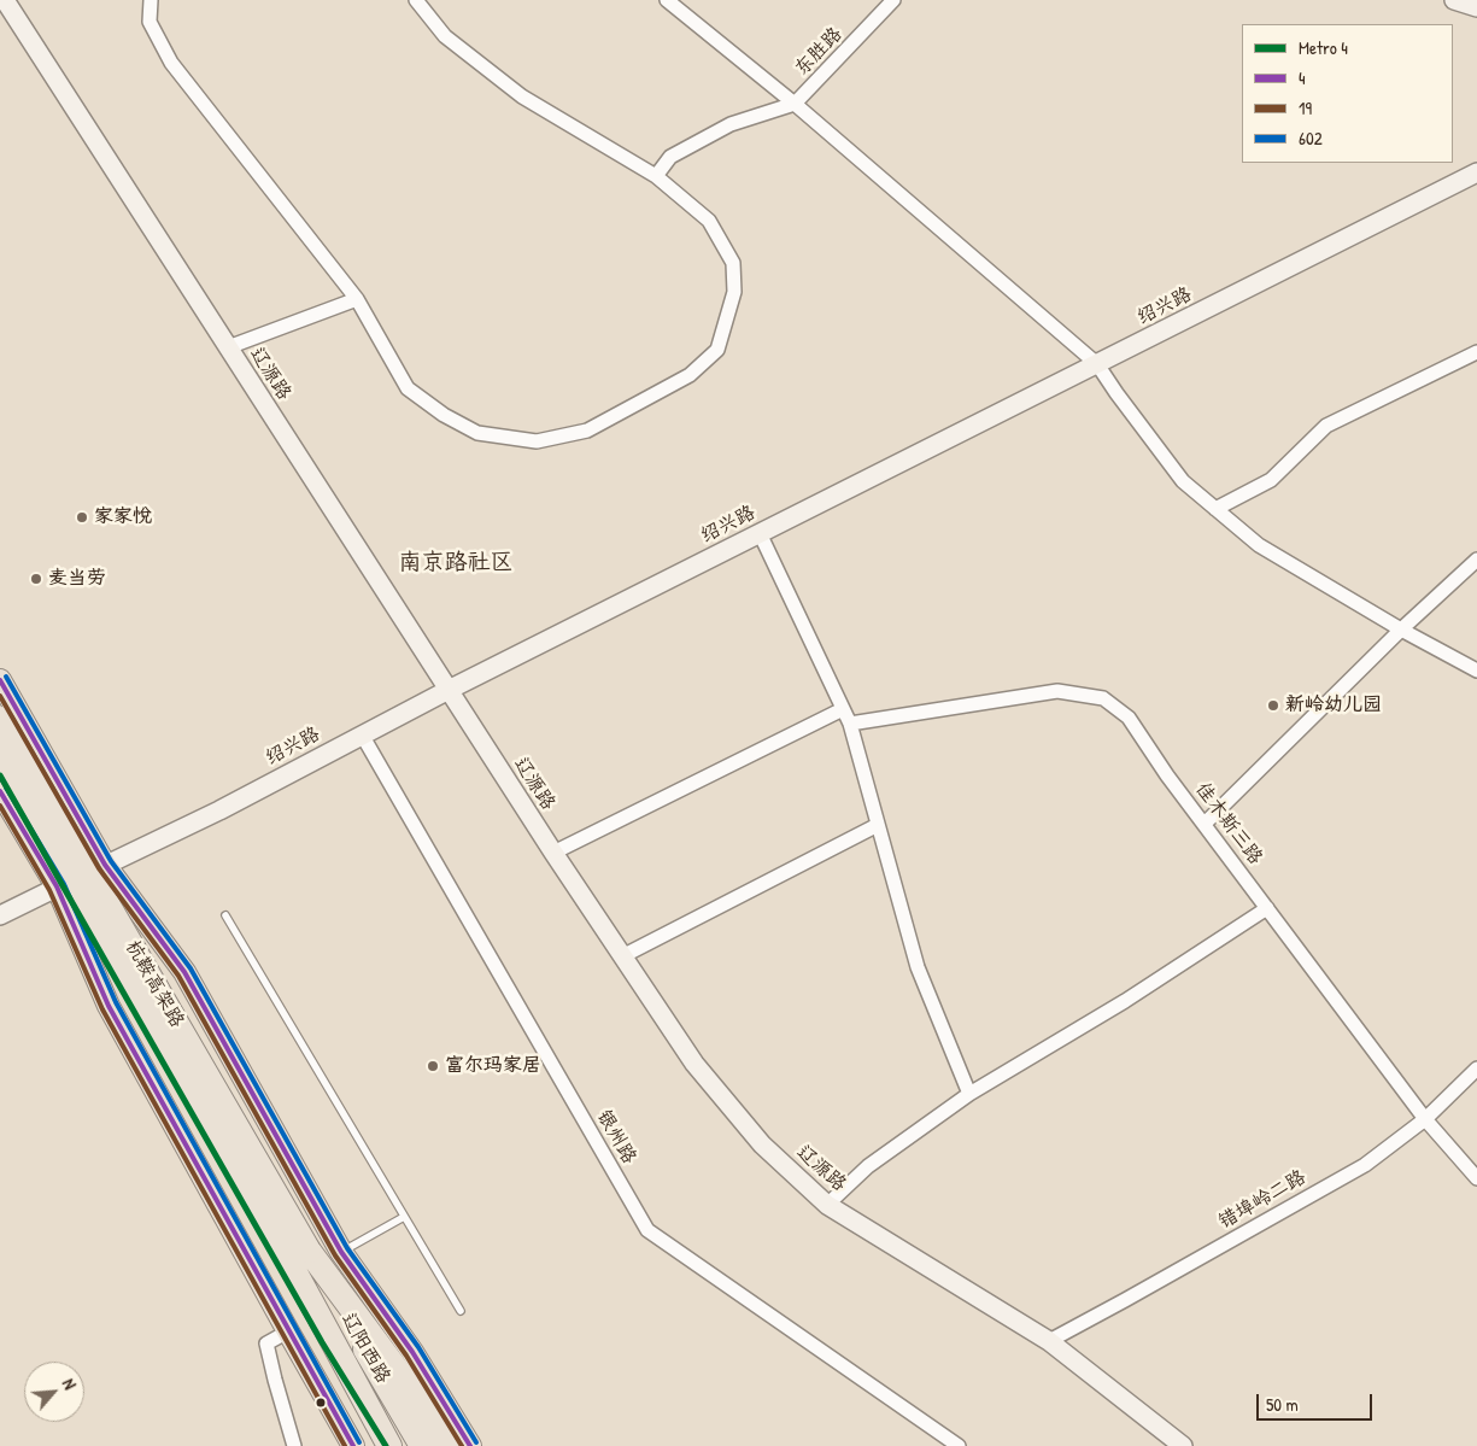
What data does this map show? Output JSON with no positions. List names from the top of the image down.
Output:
{
  "streets": {
    "highway": ["杭鞍高架路", "辽阳西路"],
    "street": [
      "东胜路",
      "绍兴路",
      "辽源路",
      "佳木斯三路",
      "银州路",
      "错埠岭二路"
    ]
  },
  "crossings": [
    ["绍兴路", "辽源路"],
    ["绍兴路", "银州路"],
    ["绍兴路", "辽阳西路"],
    ["辽源路", "错埠岭二路"],
    ["佳木斯三路", "错埠岭二路"],
    ["杭鞍高架路", "辽阳西路"]
  ],
  "districts": ["南京路社区"],
  "places": [
    "家家悦",
    "麦当劳",
    "新岭幼儿园",
    "富尔玛家居"
  ],
  "lines": [
    "transit line 602",
    "transit line 4",
    "transit line 19",
    "metro line 4"
  ],
  "legend": [
    "Metro 4",
    "4",
    "19",
    "602"
  ],
  "scale_bar": "50 m",
  "north": "top right"
}
